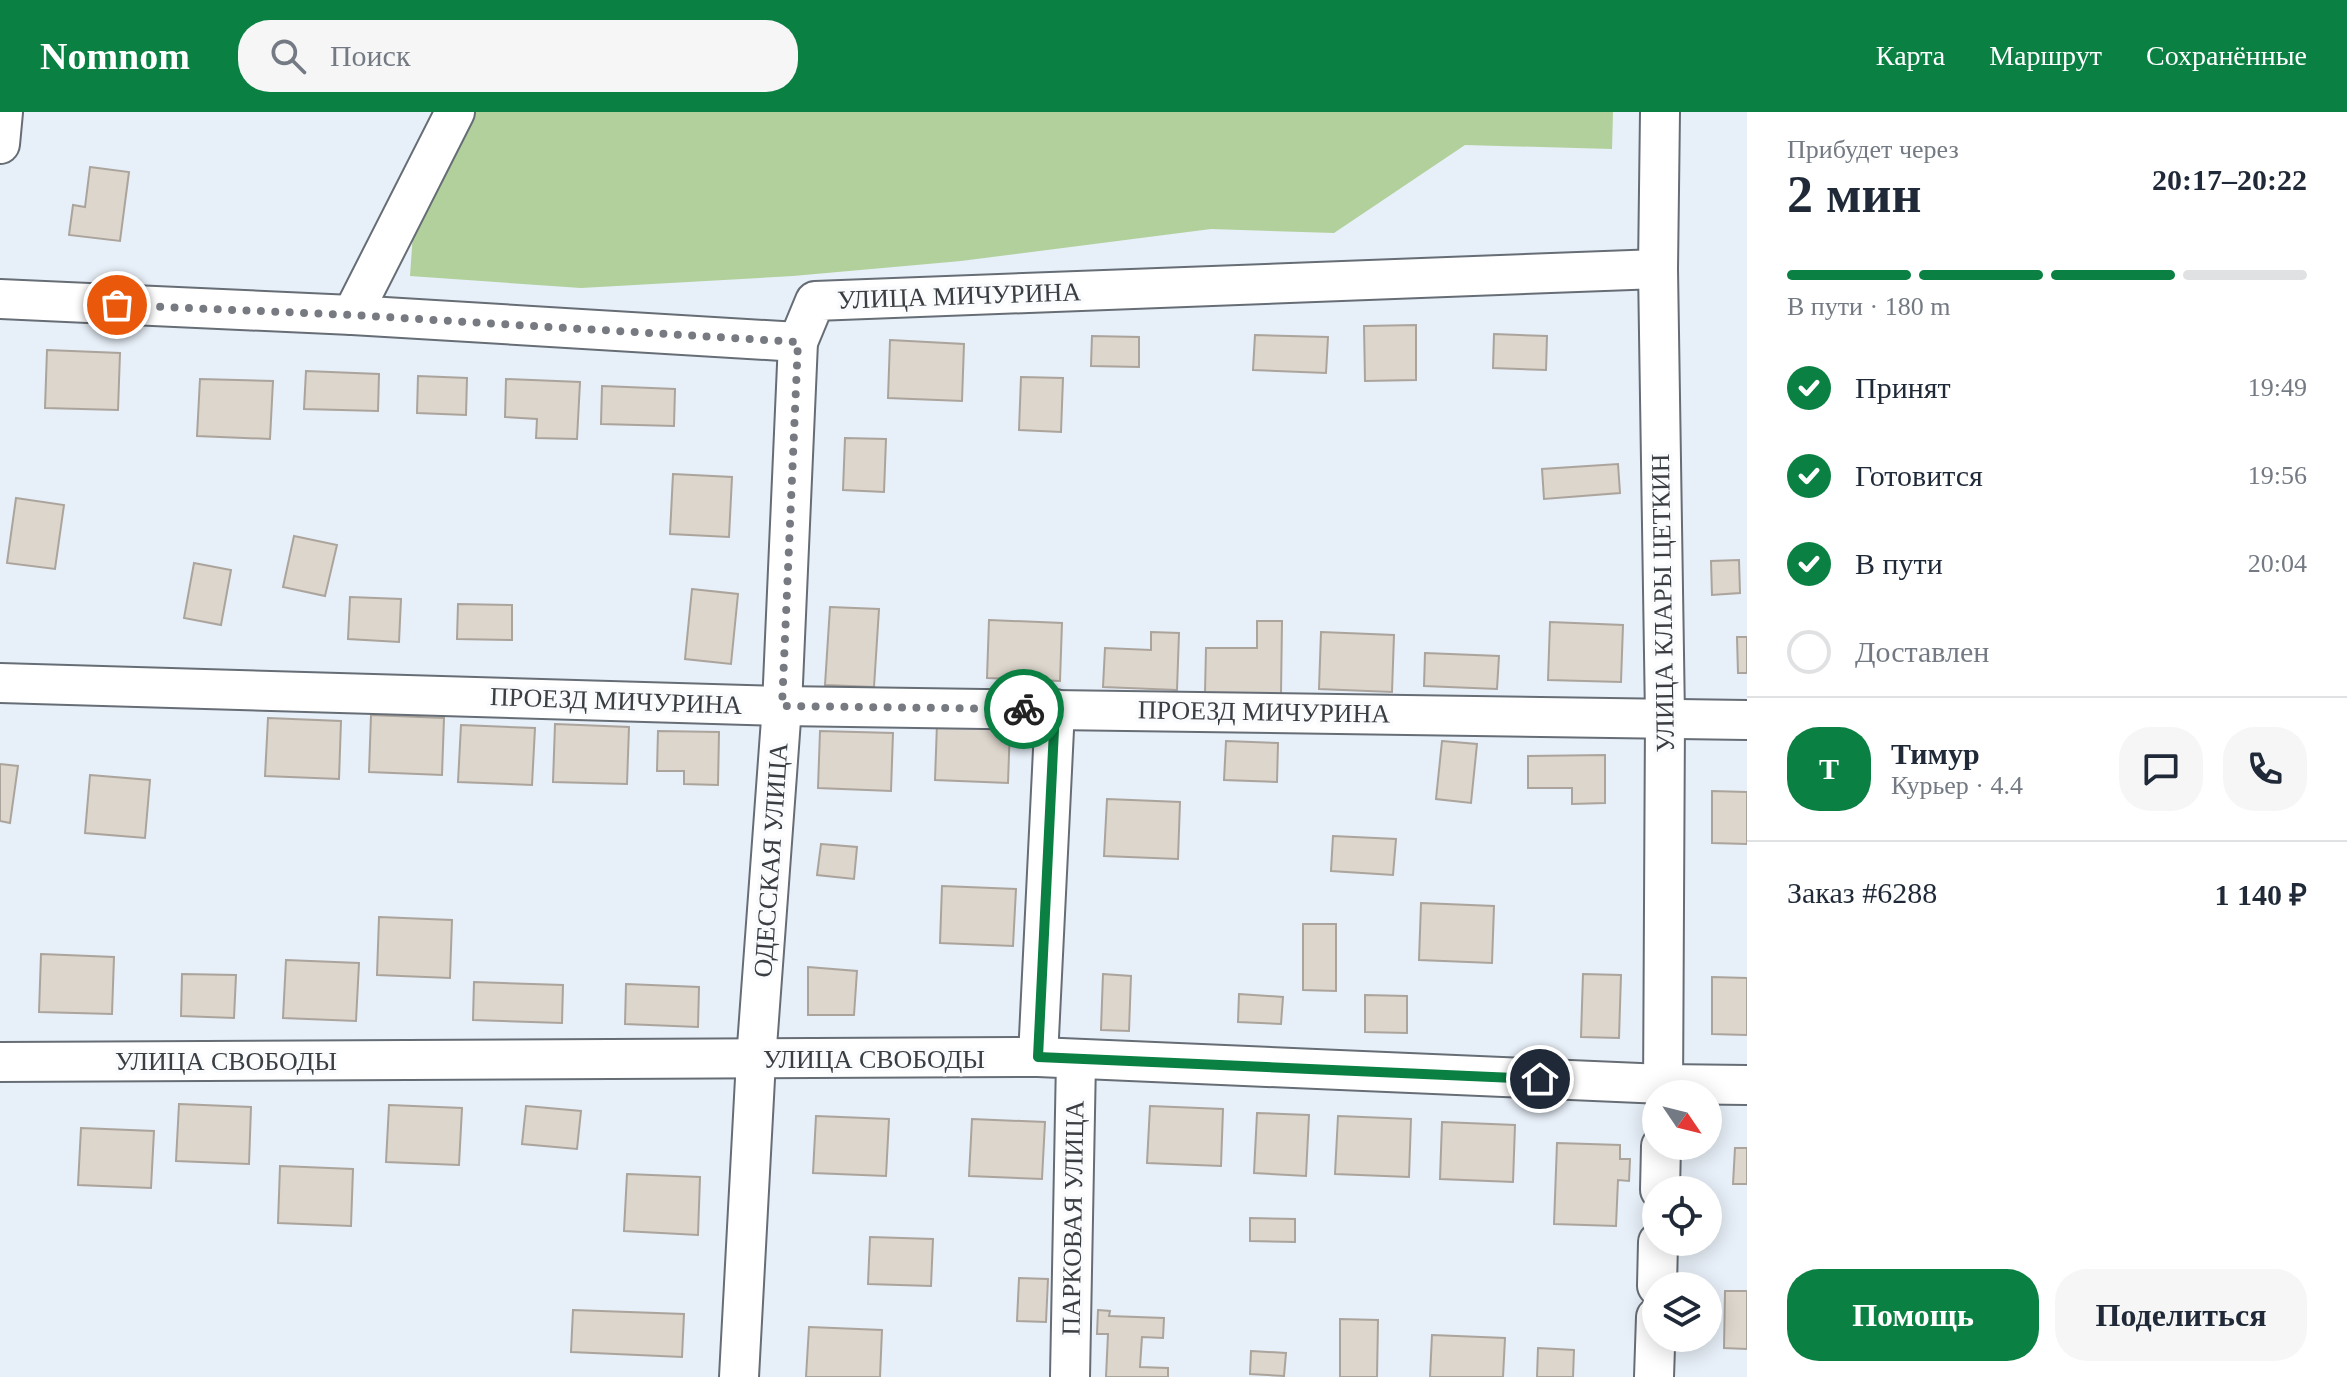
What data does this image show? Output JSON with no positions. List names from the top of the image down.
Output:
{
  "streets": {
    "street": [
      "УЛИЦА МИЧУРИНА",
      "УЛИЦА КЛАРЫ ЦЕТКИН",
      "ПРОЕЗД МИЧУРИНА",
      "ОДЕССКАЯ УЛИЦА",
      "УЛИЦА СВОБОДЫ",
      "ПАРКОВАЯ УЛИЦА"
    ]
  },
  "crossings": [
    ["УЛИЦА МИЧУРИНА", "УЛИЦА КЛАРЫ ЦЕТКИН"],
    ["УЛИЦА МИЧУРИНА", "ОДЕССКАЯ УЛИЦА"],
    ["УЛИЦА КЛАРЫ ЦЕТКИН", "ПРОЕЗД МИЧУРИНА"],
    ["ПРОЕЗД МИЧУРИНА", "ОДЕССКАЯ УЛИЦА"],
    ["ОДЕССКАЯ УЛИЦА", "УЛИЦА СВОБОДЫ"],
    ["УЛИЦА СВОБОДЫ", "ПАРКОВАЯ УЛИЦА"]
  ],
  "north": "bottom right",
  "page": {
    "header": "Nomnom",
    "search": "Поиск",
    "nav": ["Карта", "Маршрут", "Сохранённые"],
    "heading": ["2 мин", "Прибудет через", "20:17–20:22"],
    "panel": [
      "Тимур",
      "Курьер · 4.4",
      "Заказ #6288",
      "1 140 ₽"
    ],
    "bar": "В пути · 180 m",
    "list": [
      ["Принят", "19:49"],
      ["Готовится", "19:56"],
      ["В пути", "20:04"],
      "Доставлен"
    ],
    "round": "Т",
    "buttons": ["Помощь", "Поделиться"]
  }
}
